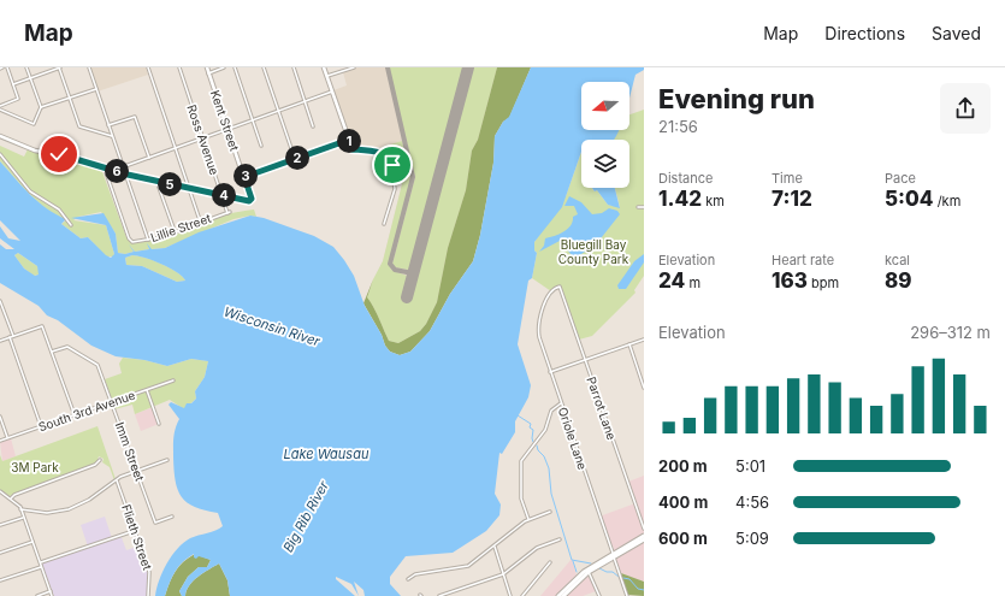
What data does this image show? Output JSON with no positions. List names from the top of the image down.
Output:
{
  "streets": {
    "street": [
      "Kent Street",
      "Ross Avenue",
      "Lillie Street",
      "Parrot Lane",
      "South 3rd Avenue",
      "Oriole Lane",
      "Imm Street",
      "Flieth Street"
    ]
  },
  "crossings": [
    ["Kent Street", "Ross Avenue"],
    ["Ross Avenue", "Lillie Street"],
    ["Parrot Lane", "Oriole Lane"],
    ["South 3rd Avenue", "Imm Street"]
  ],
  "water": ["Wisconsin River", "Lake Wausau", "Big Rib River"],
  "parks": ["Bluegill Bay County Park", "3M Park"],
  "north": "left",
  "page": {
    "header": "Map",
    "nav": ["Map", "Directions", "Saved"],
    "heading": ["Evening run", "21:56"],
    "pins": [
      "1",
      "2",
      "6",
      "3",
      "5",
      "4"
    ],
    "stats": [
      ["Distance", "1.42 km"],
      ["Time", "7:12"],
      ["Pace", "5:04 /km"],
      ["Elevation", "24 m"],
      ["Heart rate", "163 bpm"],
      ["kcal", "89"]
    ],
    "chart": ["Elevation", "296–312 m"],
    "list": [
      {
        "name": "200 m",
        "note": "5:01"
      },
      {
        "name": "400 m",
        "note": "4:56"
      },
      {
        "name": "600 m",
        "note": "5:09"
      }
    ]
  }
}
